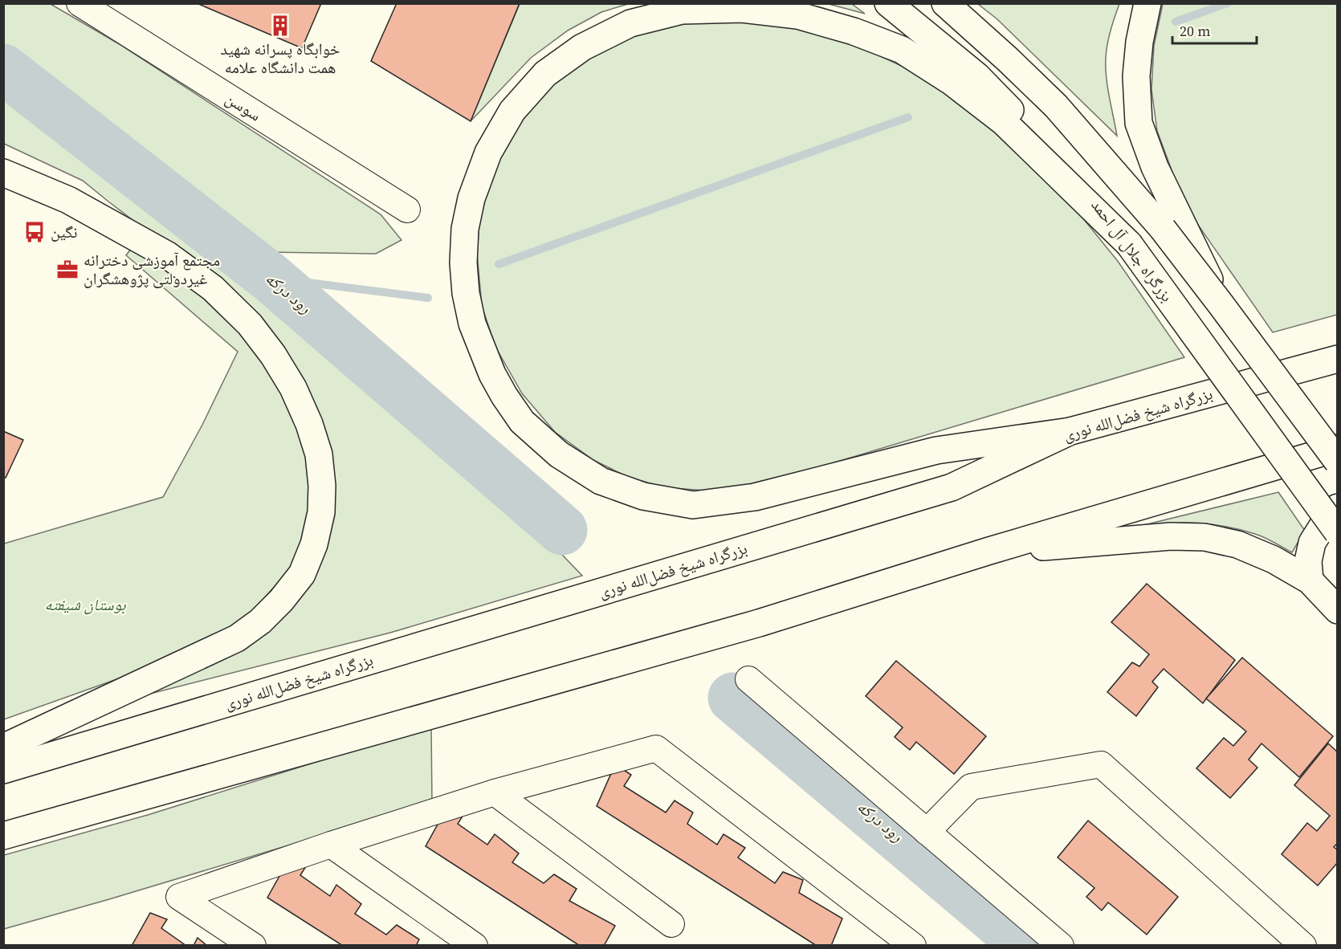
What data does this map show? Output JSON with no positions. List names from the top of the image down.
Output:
{
  "streets": {
    "main road": ["بزرگراه جلال آل احمد", "بزرگراه شیخ فضل‌الله نوری"],
    "street": ["سوسن"]
  },
  "water": ["رود درکه"],
  "parks": ["بوستان شیفته"],
  "places": {
    "building": ["خوابگاه پسرانه شهید همت دانشگاه علامه"],
    "bus stop": ["نگین"],
    "office": ["مجتمع آموزشی دخترانه غیردولتی پژوهشگران"]
  },
  "scale_bar": "20 m"
}
